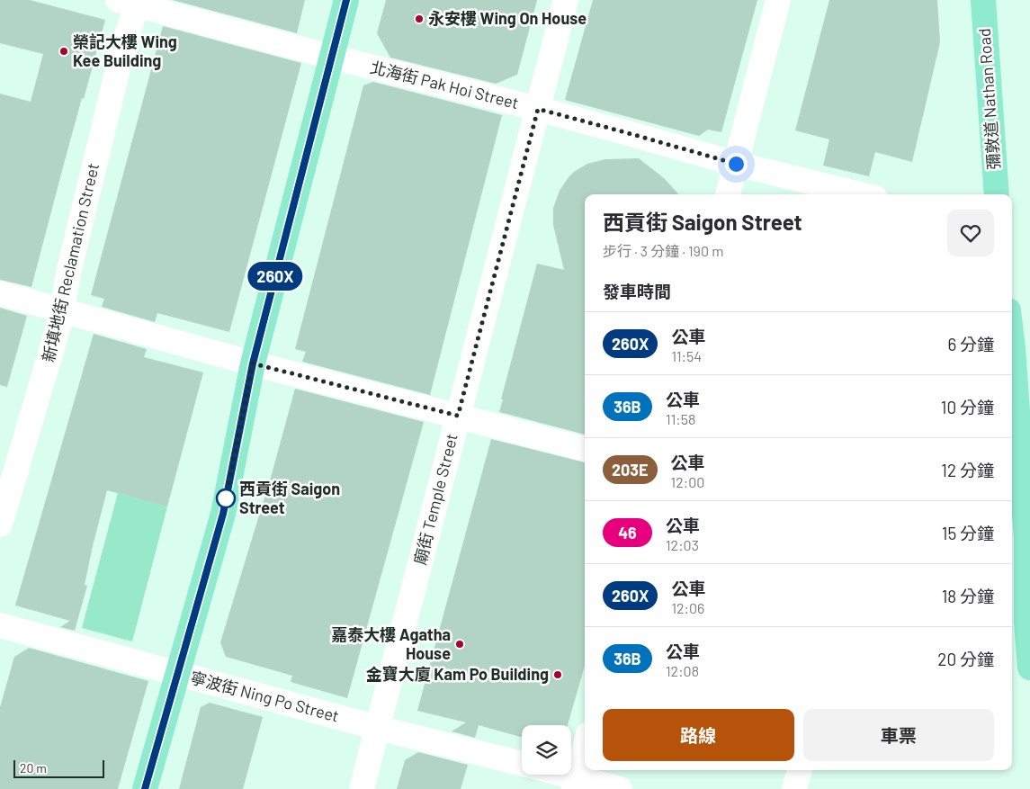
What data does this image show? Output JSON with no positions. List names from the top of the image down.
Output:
{
  "streets": {
    "main road": ["彌敦道 Nathan Road"],
    "street": [
      "北海街 Pak Hoi Street",
      "新填地街 Reclamation Street",
      "廟街 Temple Street",
      "寧波街 Ning Po Street"
    ]
  },
  "crossings": [
    ["北海街 Pak Hoi Street", "新填地街 Reclamation Street"],
    ["北海街 Pak Hoi Street", "廟街 Temple Street"],
    ["廟街 Temple Street", "寧波街 Ning Po Street"]
  ],
  "places": [
    "永安樓 Wing On House",
    "榮記大樓 Wing Kee Building",
    "西貢街 Saigon Street",
    "嘉泰大樓 Agatha House",
    "金寶大廈 Kam Po Building"
  ],
  "lines": ["bus line 260X"],
  "scale_bar": "20 m",
  "page": {
    "on_map": "260X",
    "heading": [
      ["西貢街 Saigon Street", "步行 · 3 分鐘 · 190 m"],
      "發車時間"
    ],
    "list": [
      {
        "mark": "260X",
        "name": "公車",
        "note": "11:54",
        "value": "6 分鐘"
      },
      {
        "mark": "36B",
        "name": "公車",
        "note": "11:58",
        "value": "10 分鐘"
      },
      {
        "mark": "203E",
        "name": "公車",
        "note": "12:00",
        "value": "12 分鐘"
      },
      {
        "mark": "46",
        "name": "公車",
        "note": "12:03",
        "value": "15 分鐘"
      },
      {
        "mark": "260X",
        "name": "公車",
        "note": "12:06",
        "value": "18 分鐘"
      },
      {
        "mark": "36B",
        "name": "公車",
        "note": "12:08",
        "value": "20 分鐘"
      }
    ],
    "buttons": ["路線", "車票"],
    "scale": "20 m"
  }
}
